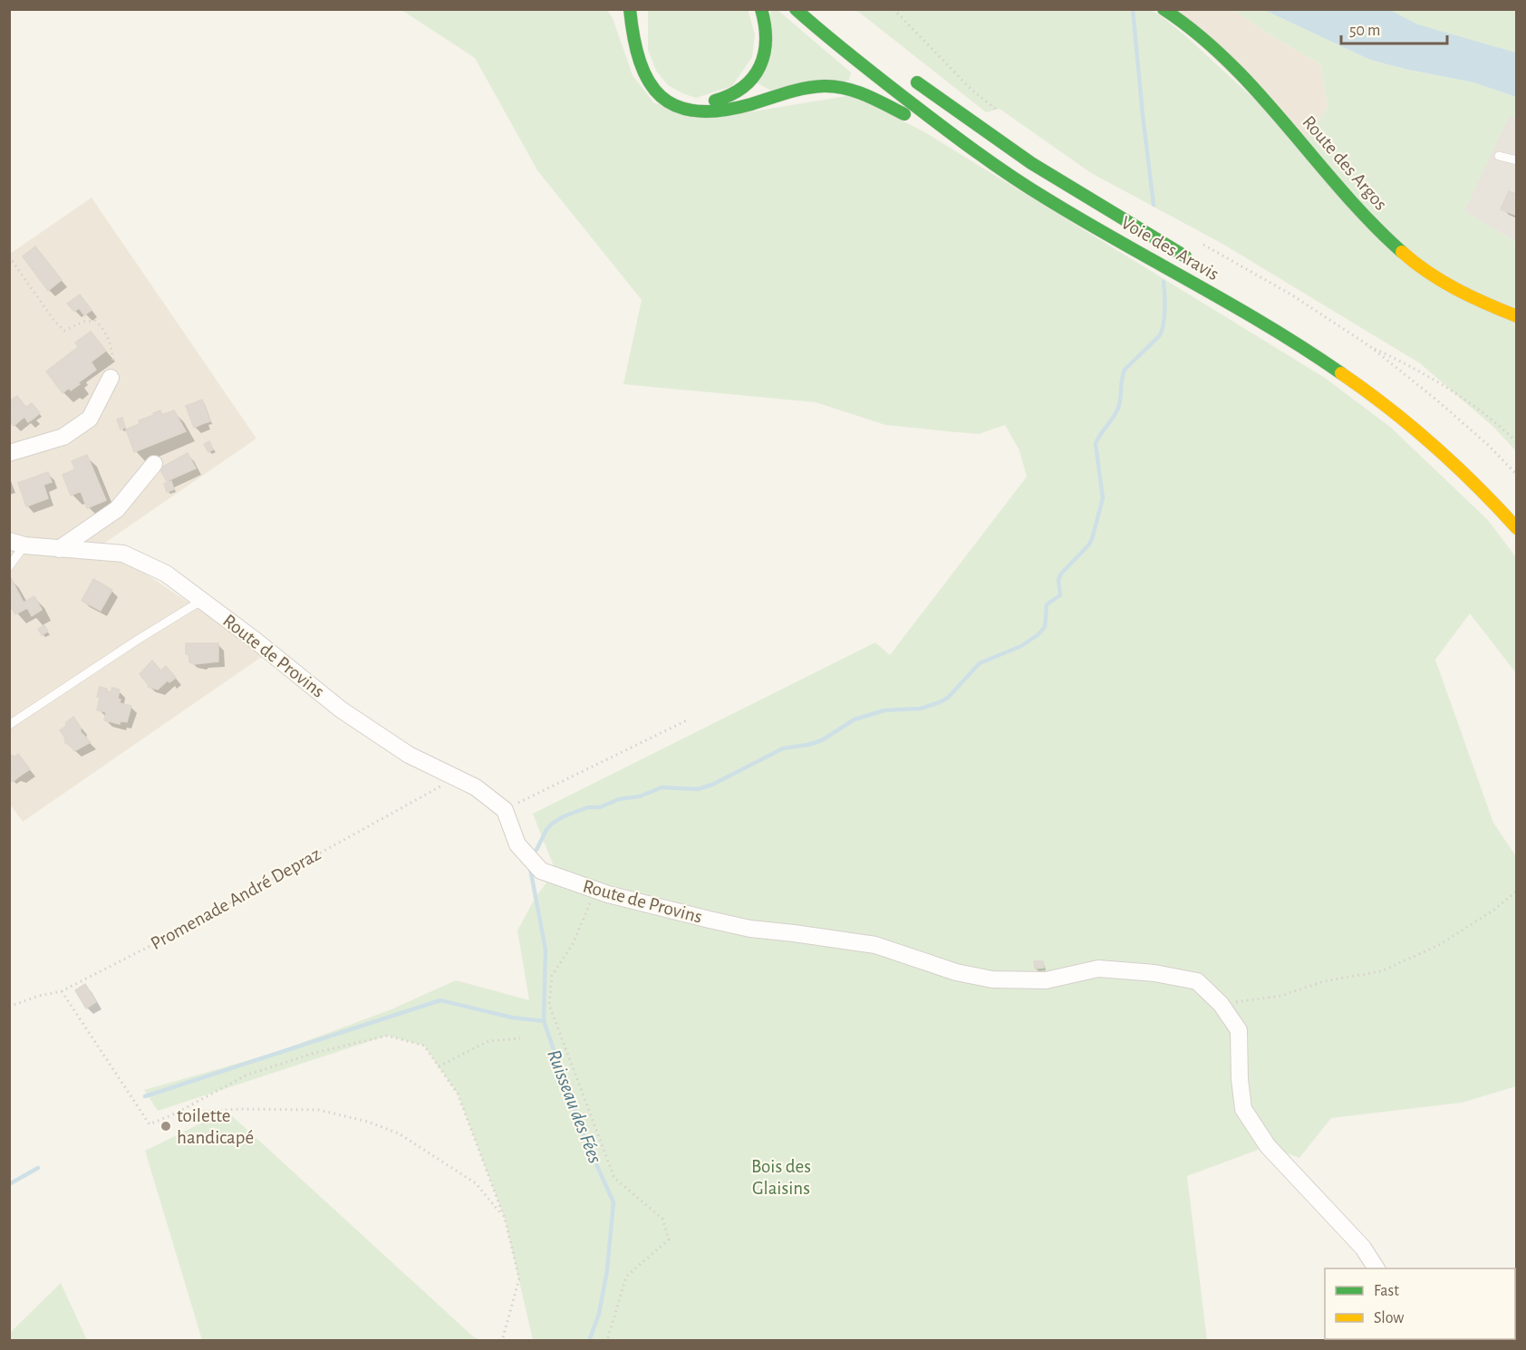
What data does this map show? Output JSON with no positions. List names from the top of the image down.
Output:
{
  "streets": {
    "main road": ["Route des Argos", "Voie des Aravis"],
    "street": ["Route de Provins"],
    "path": ["Promenade André Depraz"]
  },
  "crossings": [
    ["Route de Provins", "Promenade André Depraz"]
  ],
  "water": ["Ruisseau des Fées"],
  "parks": ["Bois des Glaisins"],
  "places": ["toilette handicapé"],
  "legend": ["Fast", "Slow"],
  "scale_bar": "50 m"
}
